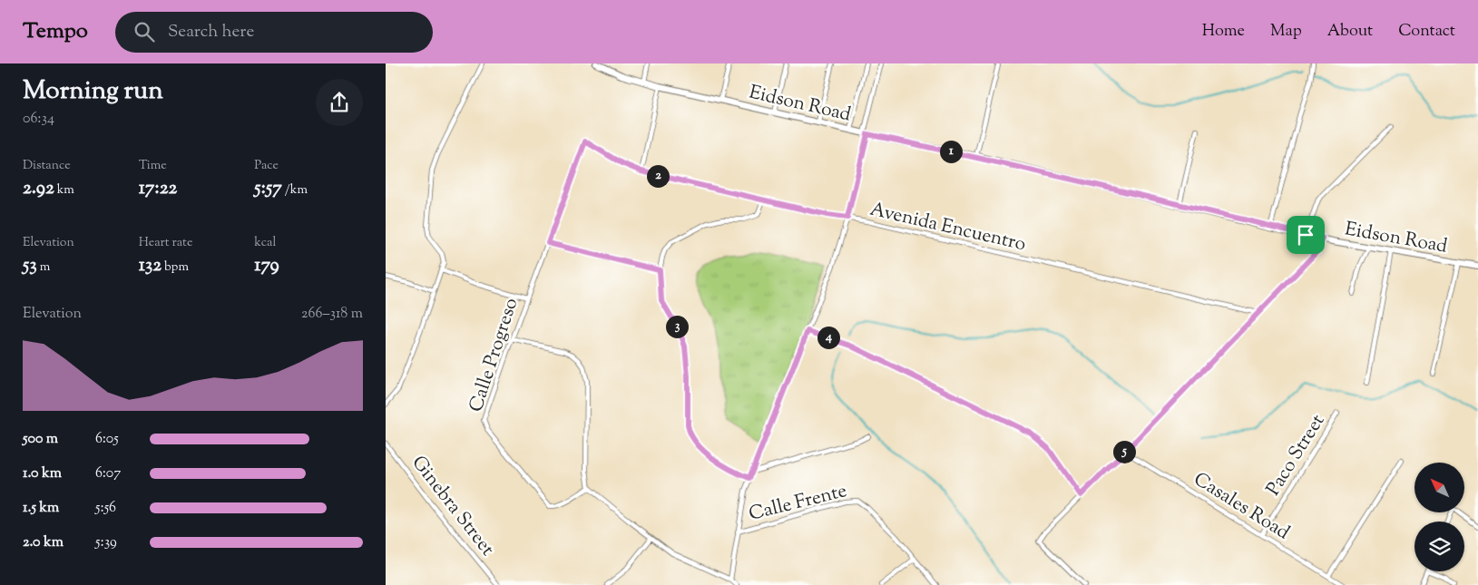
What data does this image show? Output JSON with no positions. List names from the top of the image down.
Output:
{
  "streets": {
    "street": [
      "Eidson Road",
      "Avenida Encuentro",
      "Calle Progreso",
      "Paco Street",
      "Calle Frente",
      "Ginebra Street",
      "Casales Road"
    ]
  },
  "crossings": [
    ["Avenida Encuentro", "Calle Progreso"],
    ["Paco Street", "Casales Road"]
  ],
  "north": "top left",
  "page": {
    "header": "Tempo",
    "search": "Search here",
    "nav": [
      "Home",
      "Map",
      "About",
      "Contact"
    ],
    "heading": ["Morning run", "06:34"],
    "stats": [
      ["Distance", "2.92 km"],
      ["Time", "17:22"],
      ["Pace", "5:57 /km"],
      ["Elevation", "53 m"],
      ["Heart rate", "132 bpm"],
      ["kcal", "179"]
    ],
    "pins": [
      "1",
      "2",
      "3",
      "4",
      "5"
    ],
    "chart": ["Elevation", "266–318 m"],
    "list": [
      {
        "name": "500 m",
        "note": "6:05"
      },
      {
        "name": "1.0 km",
        "note": "6:07"
      },
      {
        "name": "1.5 km",
        "note": "5:56"
      },
      {
        "name": "2.0 km",
        "note": "5:39"
      }
    ]
  }
}
